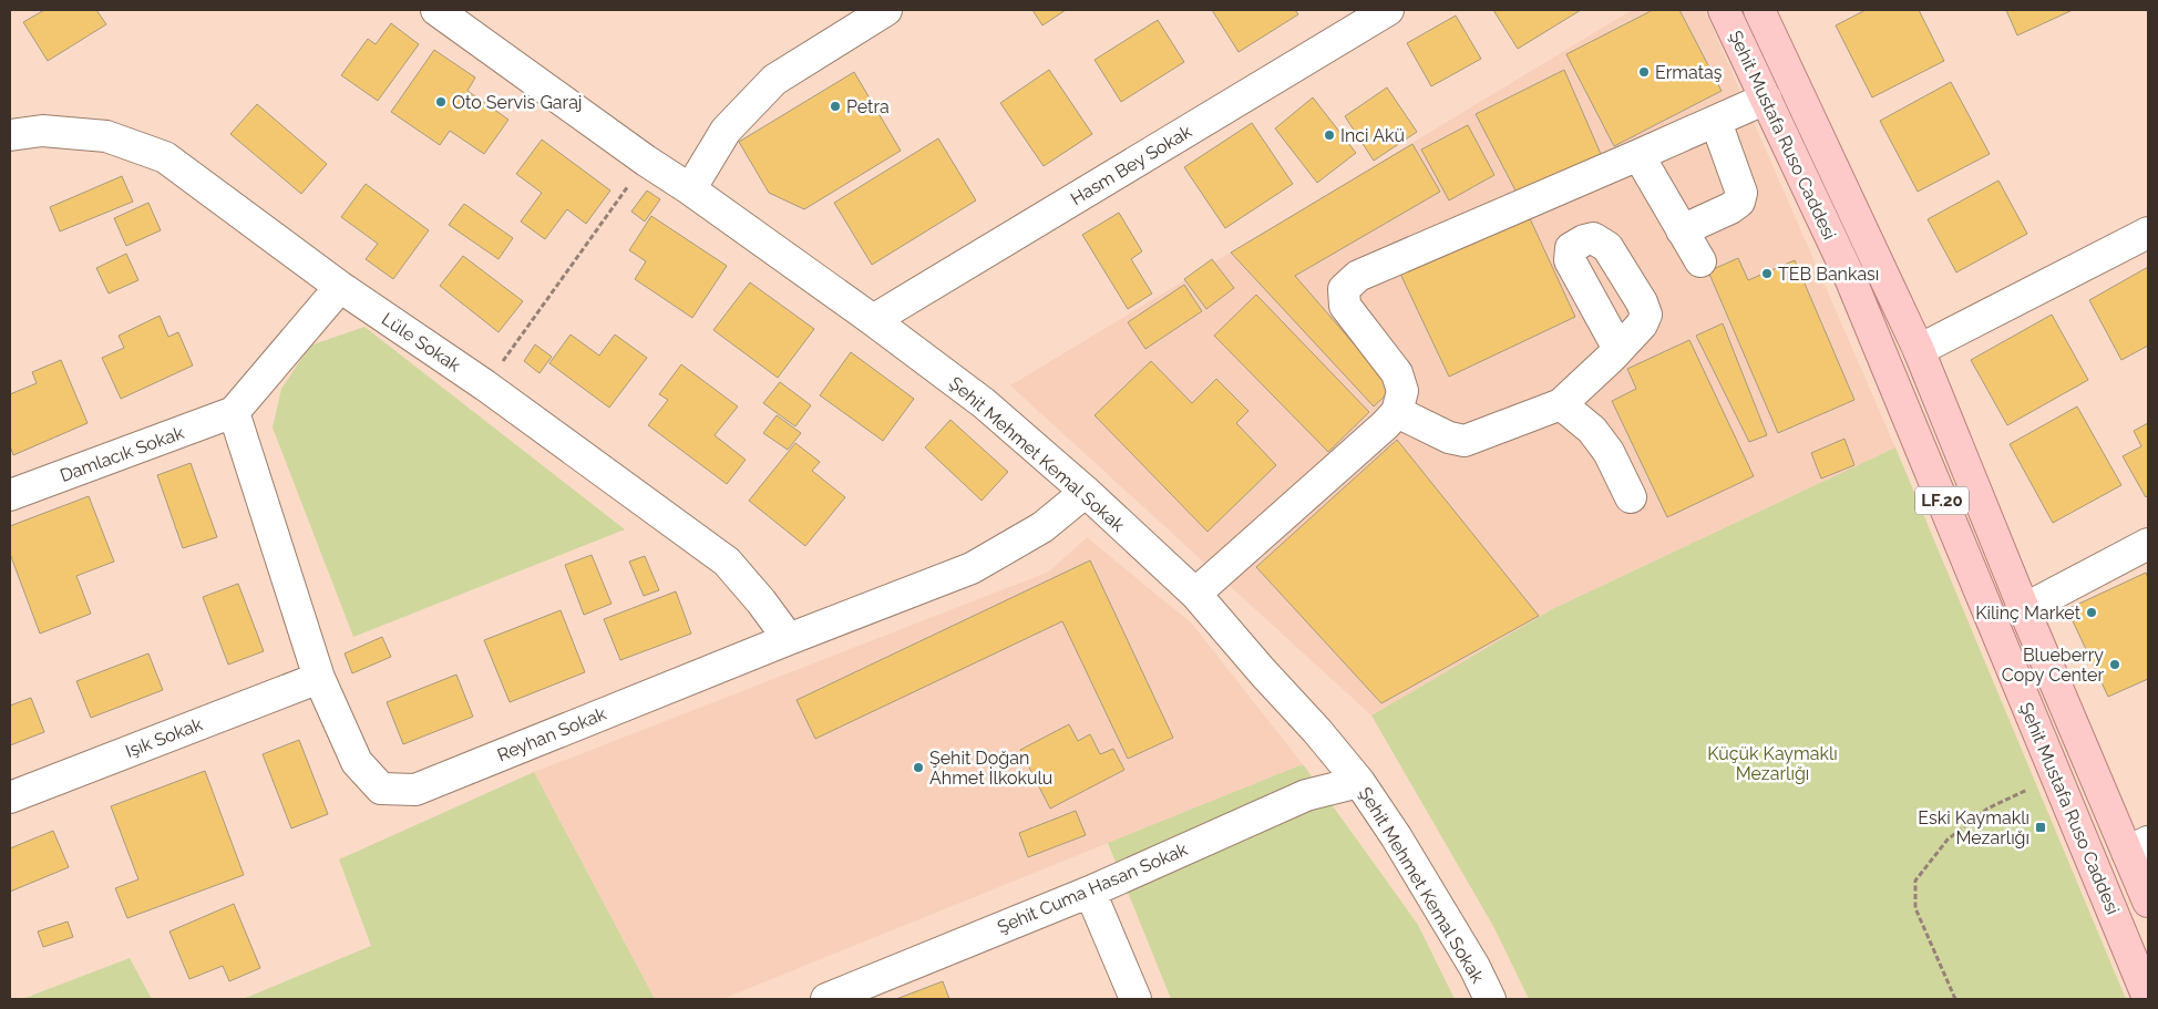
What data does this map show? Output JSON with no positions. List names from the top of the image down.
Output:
{
  "streets": {
    "main road": ["Şehit Mustafa Ruso Caddesi", "LF.20"],
    "street": [
      "Hasm Bey Sokak",
      "Lüle Sokak",
      "Damlacık Sokak",
      "Şehit Mehmet Kemal Sokak",
      "Reyhan Sokak",
      "Işık Sokak",
      "Şehit Cuma Hasan Sokak"
    ]
  },
  "crossings": [
    ["Hasm Bey Sokak", "Şehit Mehmet Kemal Sokak"],
    ["Lüle Sokak", "Reyhan Sokak"],
    ["Damlacık Sokak", "Reyhan Sokak"],
    ["Şehit Mehmet Kemal Sokak", "Reyhan Sokak"],
    ["Şehit Mehmet Kemal Sokak", "Şehit Cuma Hasan Sokak"],
    ["Reyhan Sokak", "Işık Sokak"]
  ],
  "parks": ["Küçük Kaymaklı Mezarlığı"],
  "places": {
    "other": [
      "Ermataş",
      "Oto Servis Garaj",
      "Petra",
      "Inci Akü",
      "TEB Bankası",
      "Kilinç Market",
      "Blueberry Copy Center",
      "Şehit Doğan Ahmet İlkokulu"
    ],
    "transit": ["Eski Kaymaklı Mezarlığı"]
  }
}
